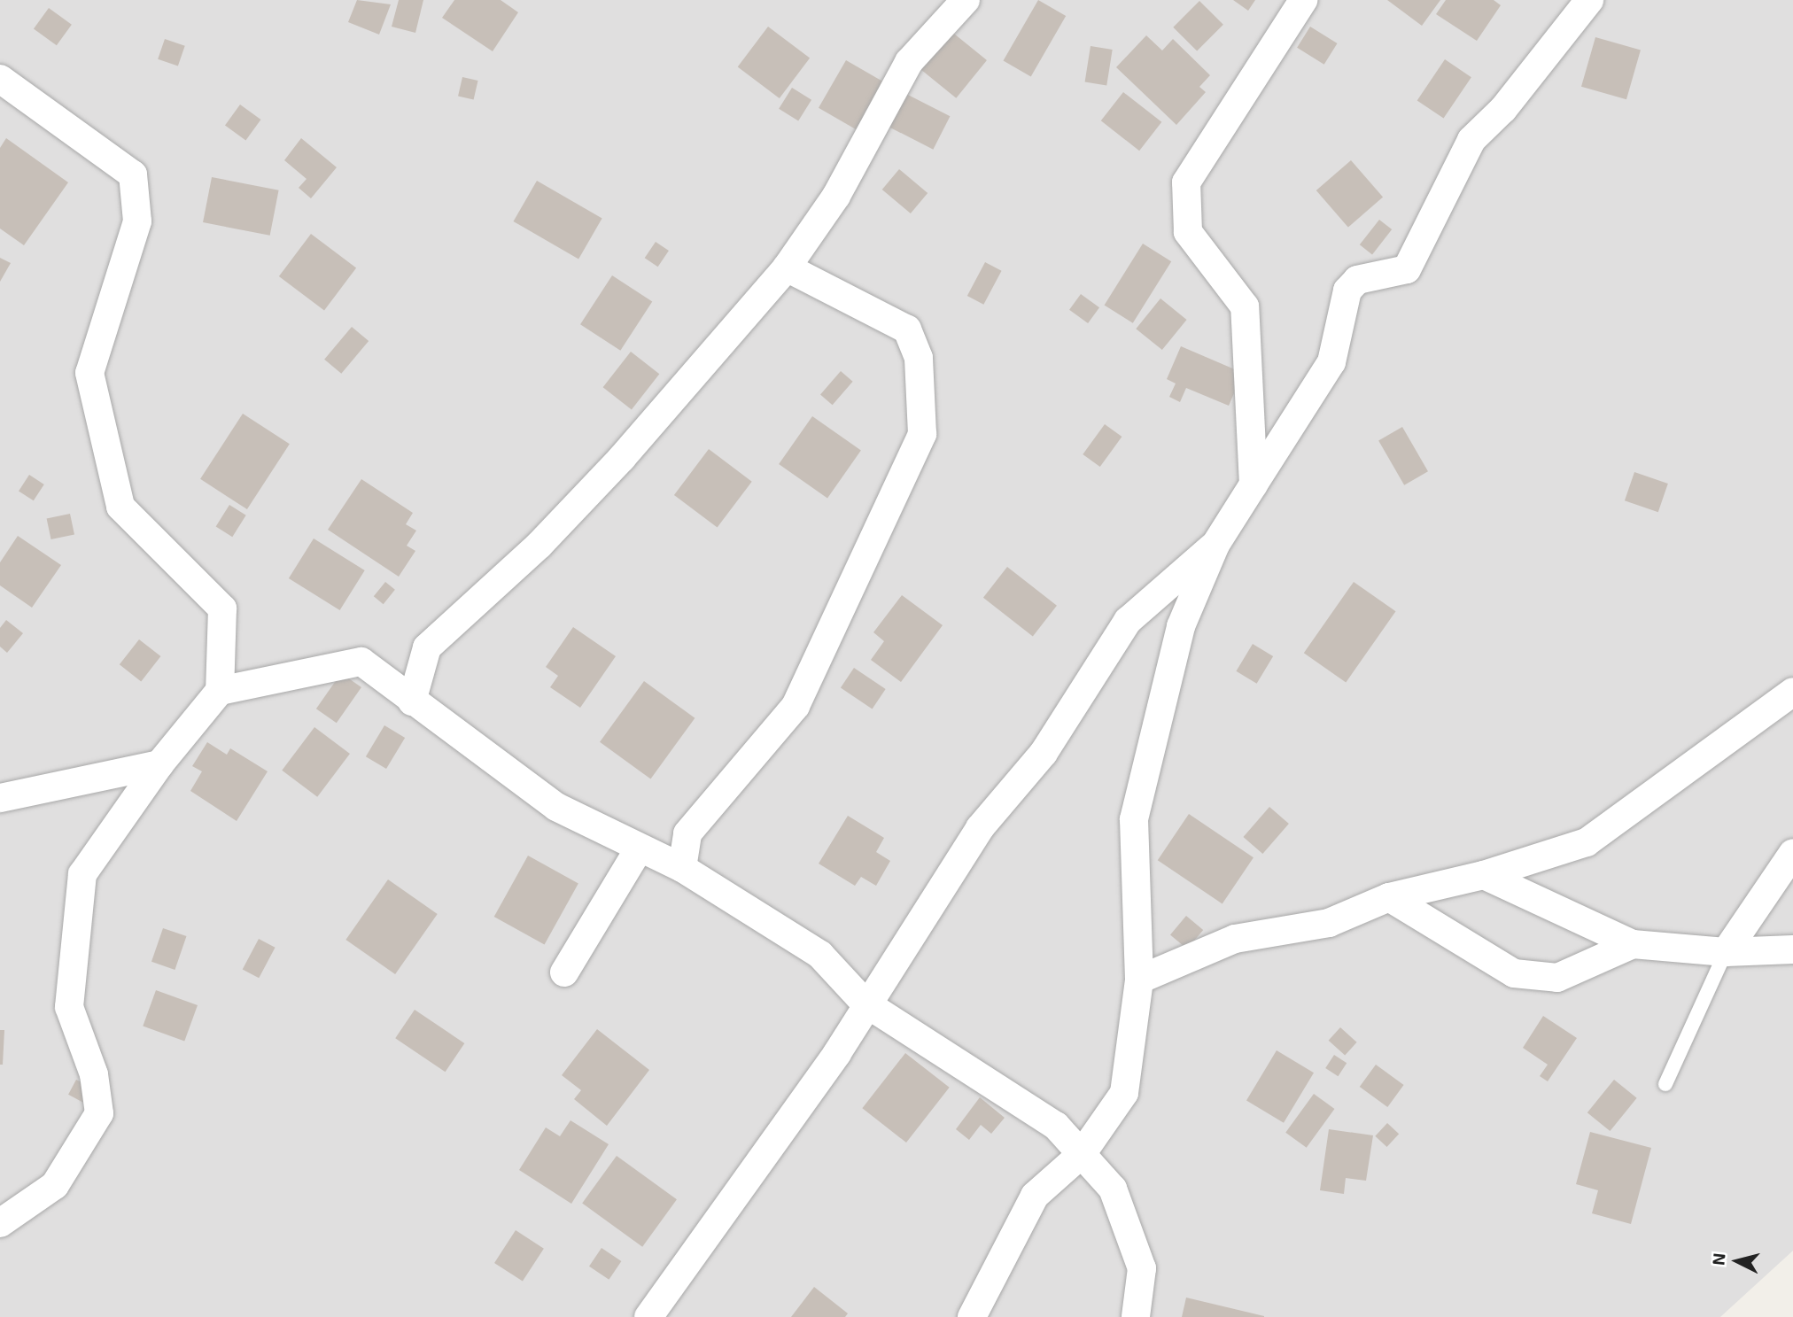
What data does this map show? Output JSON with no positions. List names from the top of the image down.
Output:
{
  "north": "left"
}
